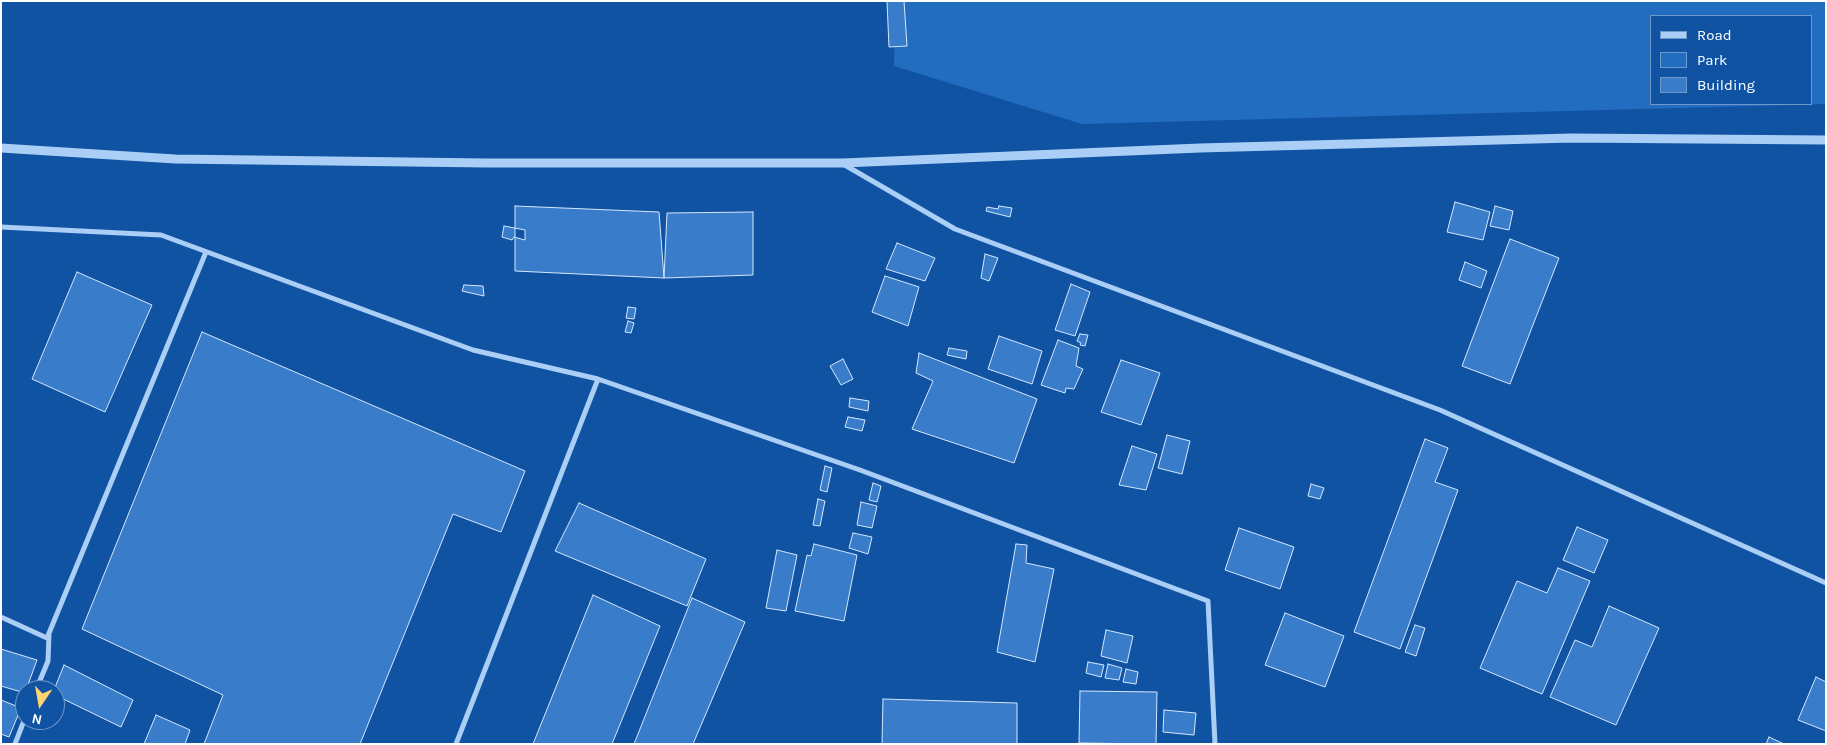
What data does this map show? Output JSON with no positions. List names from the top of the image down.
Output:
{
  "legend": ["Road", "Park", "Building"],
  "north": "bottom"
}
